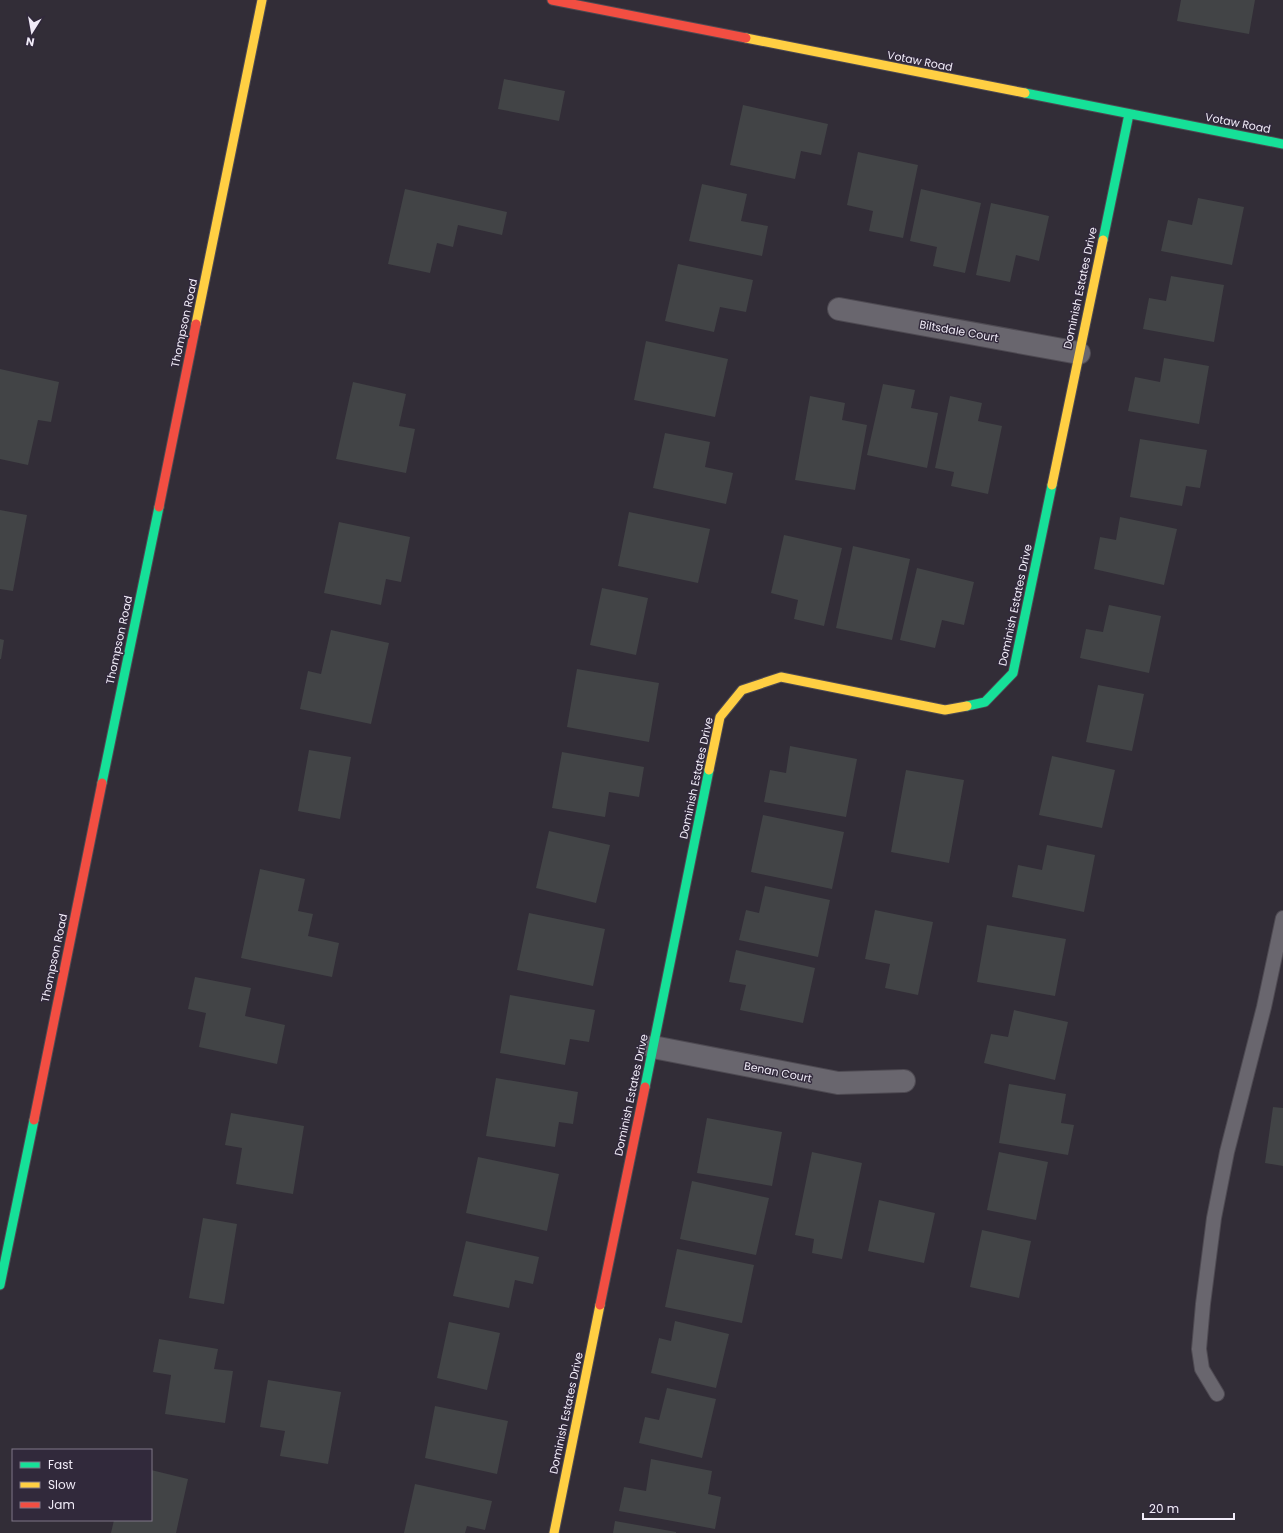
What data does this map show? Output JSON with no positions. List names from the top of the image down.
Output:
{
  "streets": {
    "street": [
      "Votaw Road",
      "Dominish Estates Drive",
      "Thompson Road",
      "Biltsdale Court",
      "Benan Court"
    ]
  },
  "crossings": [
    ["Votaw Road", "Dominish Estates Drive"],
    ["Dominish Estates Drive", "Biltsdale Court"],
    ["Dominish Estates Drive", "Benan Court"]
  ],
  "legend": ["Fast", "Slow", "Jam"],
  "scale_bar": "20 m",
  "north": "bottom"
}
